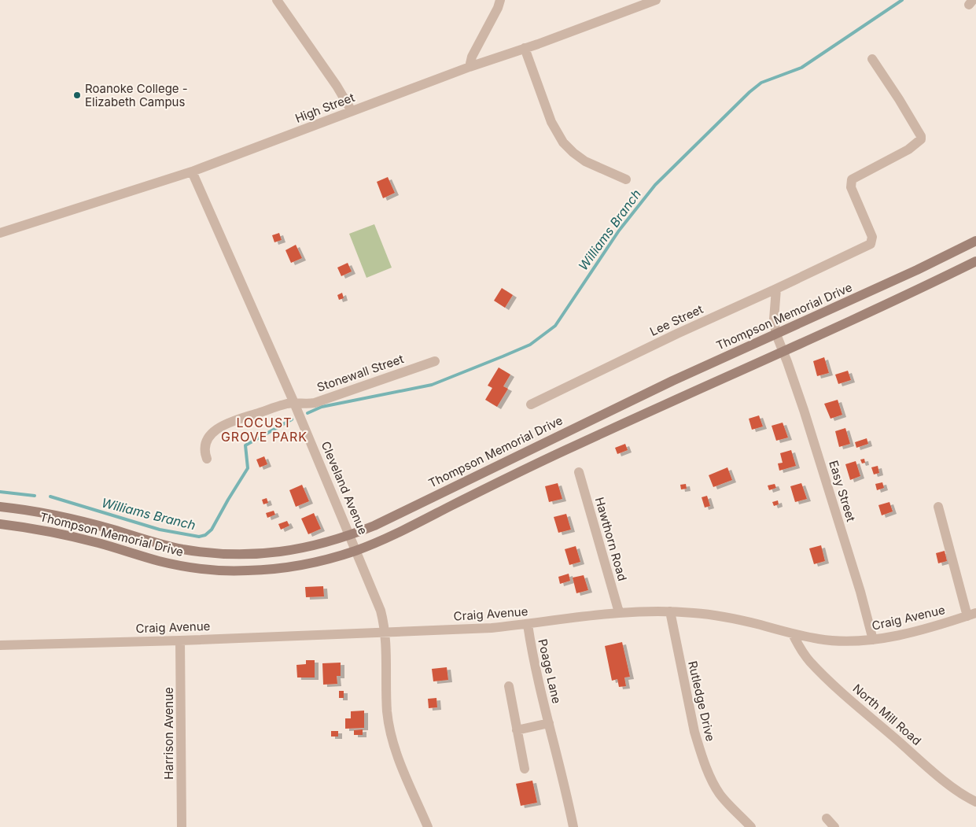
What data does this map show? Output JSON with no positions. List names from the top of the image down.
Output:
{
  "streets": {
    "main road": ["Thompson Memorial Drive"],
    "street": [
      "High Street",
      "Lee Street",
      "Stonewall Street",
      "Cleveland Avenue",
      "Easy Street",
      "Hawthorn Road",
      "Craig Avenue",
      "Poage Lane",
      "Rutledge Drive",
      "North Mill Road",
      "Harrison Avenue"
    ]
  },
  "crossings": [
    ["High Street", "Cleveland Avenue"],
    ["Thompson Memorial Drive", "Cleveland Avenue"],
    ["Thompson Memorial Drive", "Easy Street"],
    ["Stonewall Street", "Cleveland Avenue"],
    ["Cleveland Avenue", "Craig Avenue"],
    ["Easy Street", "Craig Avenue"],
    ["Hawthorn Road", "Craig Avenue"],
    ["Craig Avenue", "Poage Lane"],
    ["Craig Avenue", "Rutledge Drive"],
    ["Craig Avenue", "North Mill Road"],
    ["Craig Avenue", "Harrison Avenue"]
  ],
  "districts": ["LOCUST GROVE PARK"],
  "water": ["Williams Branch"],
  "places": ["Roanoke College - Elizabeth Campus"]
}
